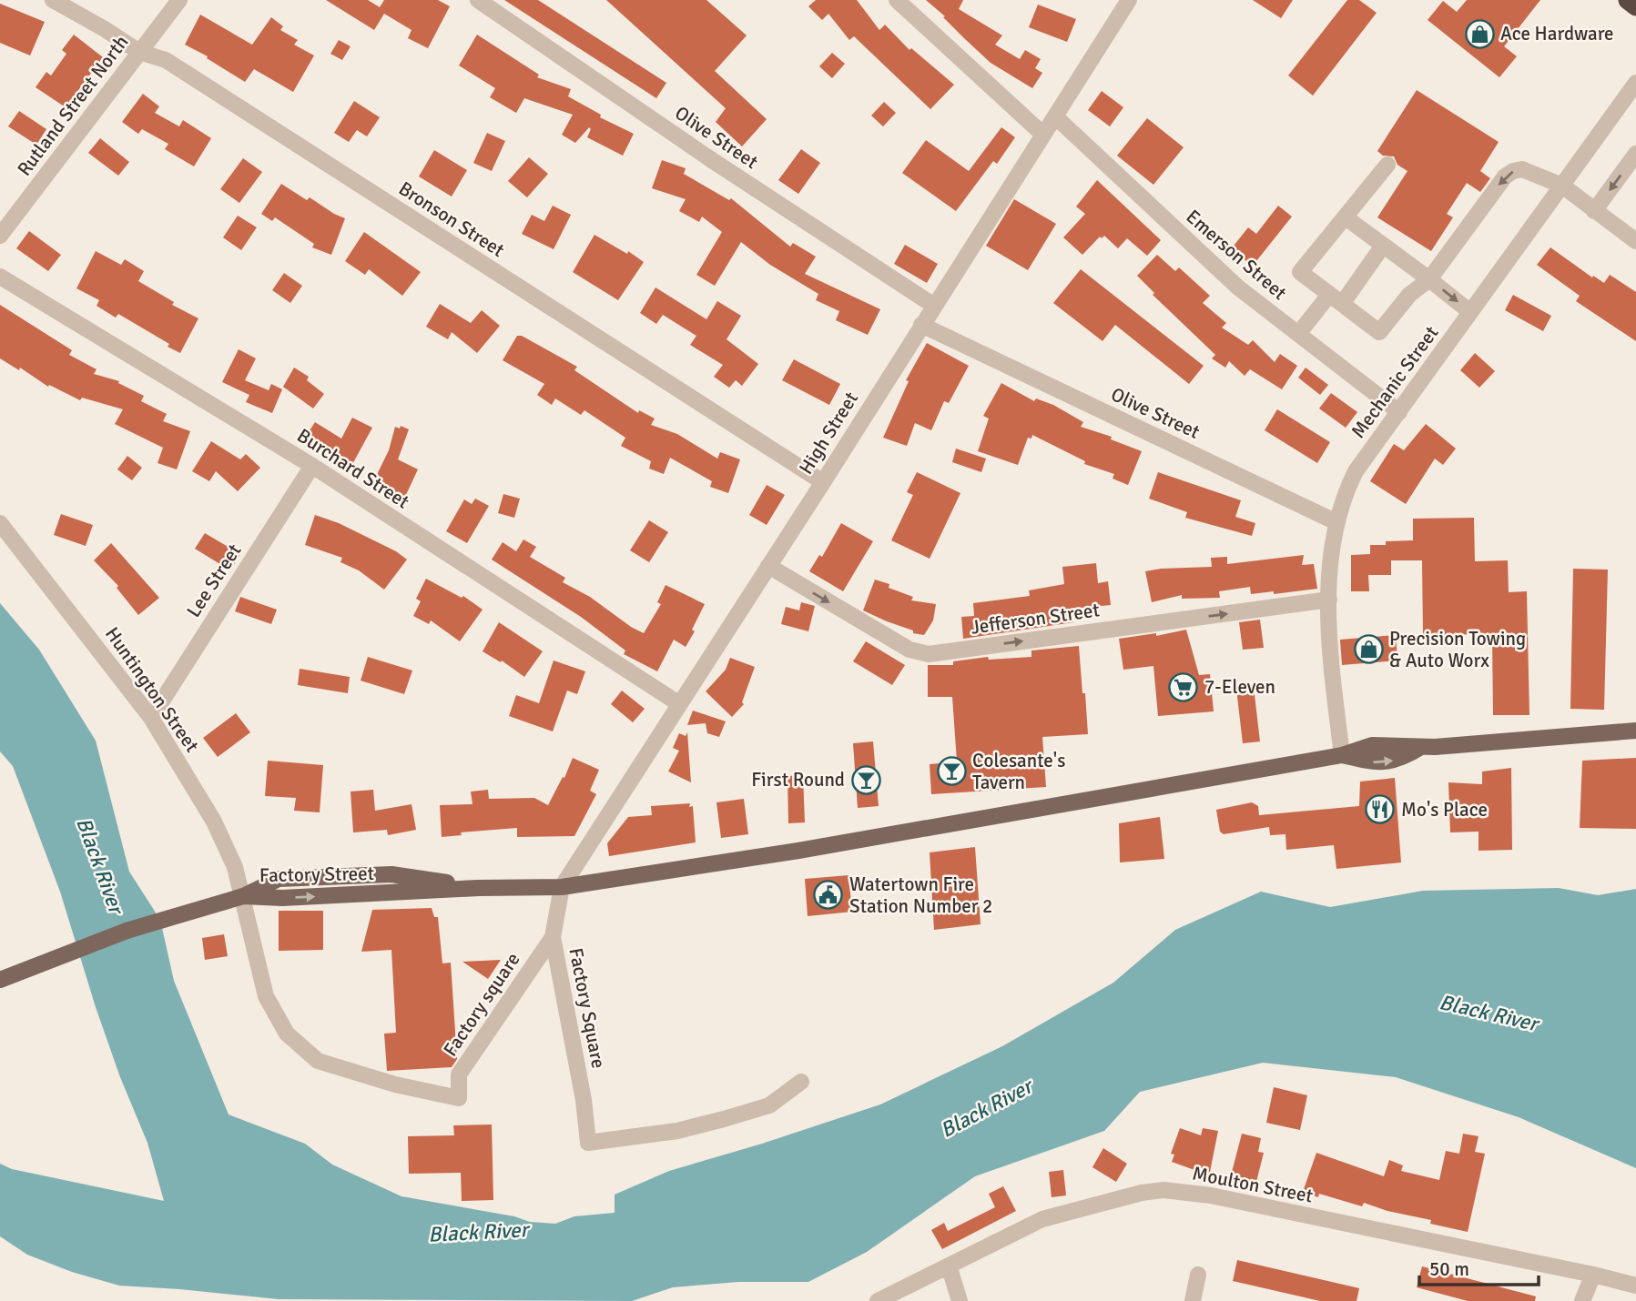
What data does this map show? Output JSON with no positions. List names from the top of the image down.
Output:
{
  "streets": {
    "main road": ["Factory Street"],
    "street": [
      "Rutland Street North",
      "Olive Street",
      "Bronson Street",
      "Emerson Street",
      "Mechanic Street",
      "High Street",
      "Burchard Street",
      "Lee Street",
      "Jefferson Street",
      "Huntington Street",
      "Factory square",
      "Factory Square",
      "Moulton Street"
    ]
  },
  "crossings": [
    ["Rutland Street North", "Bronson Street"],
    ["Olive Street", "Mechanic Street"],
    ["Olive Street", "High Street"],
    ["Bronson Street", "High Street"],
    ["Emerson Street", "Mechanic Street"],
    ["Emerson Street", "High Street"],
    ["Mechanic Street", "Jefferson Street"],
    ["Mechanic Street", "Factory Street"],
    ["High Street", "Burchard Street"],
    ["High Street", "Jefferson Street"],
    ["High Street", "Factory Street"],
    ["High Street", "Factory Square"],
    ["Burchard Street", "Lee Street"],
    ["Lee Street", "Huntington Street"],
    ["Huntington Street", "Factory Street"],
    ["Huntington Street", "Factory square"],
    ["Factory Street", "Factory Square"],
    ["Factory square", "Factory Square"]
  ],
  "one_way": ["Jefferson Street"],
  "water": ["Black River"],
  "places": {
    "shop": ["Ace Hardware", "Precision Towing & Auto Worx"],
    "supermarket": ["7-Eleven"],
    "bar": ["Colesante's Tavern", "First Round"],
    "restaurant": ["Mo's Place"],
    "public building": ["Watertown Fire Station Number 2"]
  },
  "scale_bar": "50 m"
}
